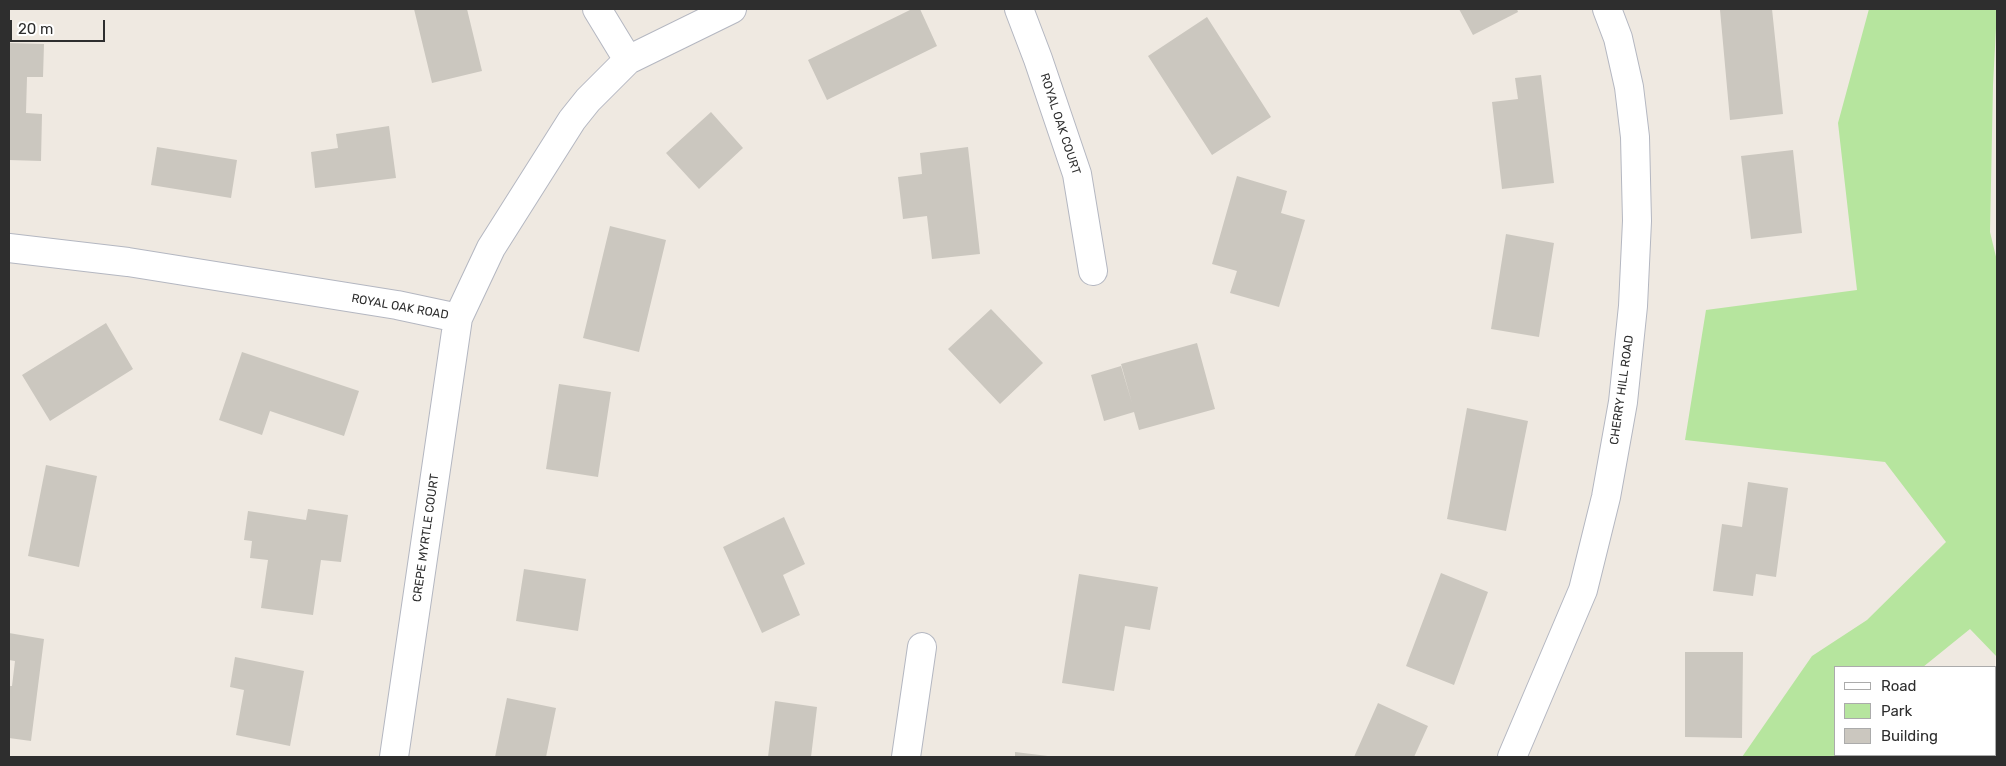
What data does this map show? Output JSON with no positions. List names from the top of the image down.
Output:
{
  "streets": {
    "street": [
      "ROYAL OAK COURT",
      "ROYAL OAK ROAD",
      "CHERRY HILL ROAD",
      "CREPE MYRTLE COURT"
    ]
  },
  "crossings": [
    ["ROYAL OAK ROAD", "CREPE MYRTLE COURT"]
  ],
  "legend": ["Road", "Park", "Building"],
  "scale_bar": "20 m"
}
